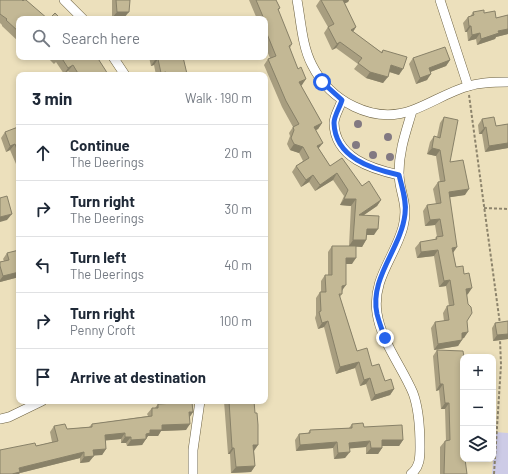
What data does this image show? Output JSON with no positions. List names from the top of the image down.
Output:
{
  "page": {
    "search": "Search here",
    "heading": ["3 min", "Walk · 190 m"],
    "list": [
      ["Continue", "The Deerings", "20 m"],
      ["Turn right", "The Deerings", "30 m"],
      ["Turn left", "The Deerings", "40 m"],
      ["Turn right", "Penny Croft", "100 m"],
      "Arrive at destination"
    ],
    "map_buttons": ["+", "−"]
  }
}
